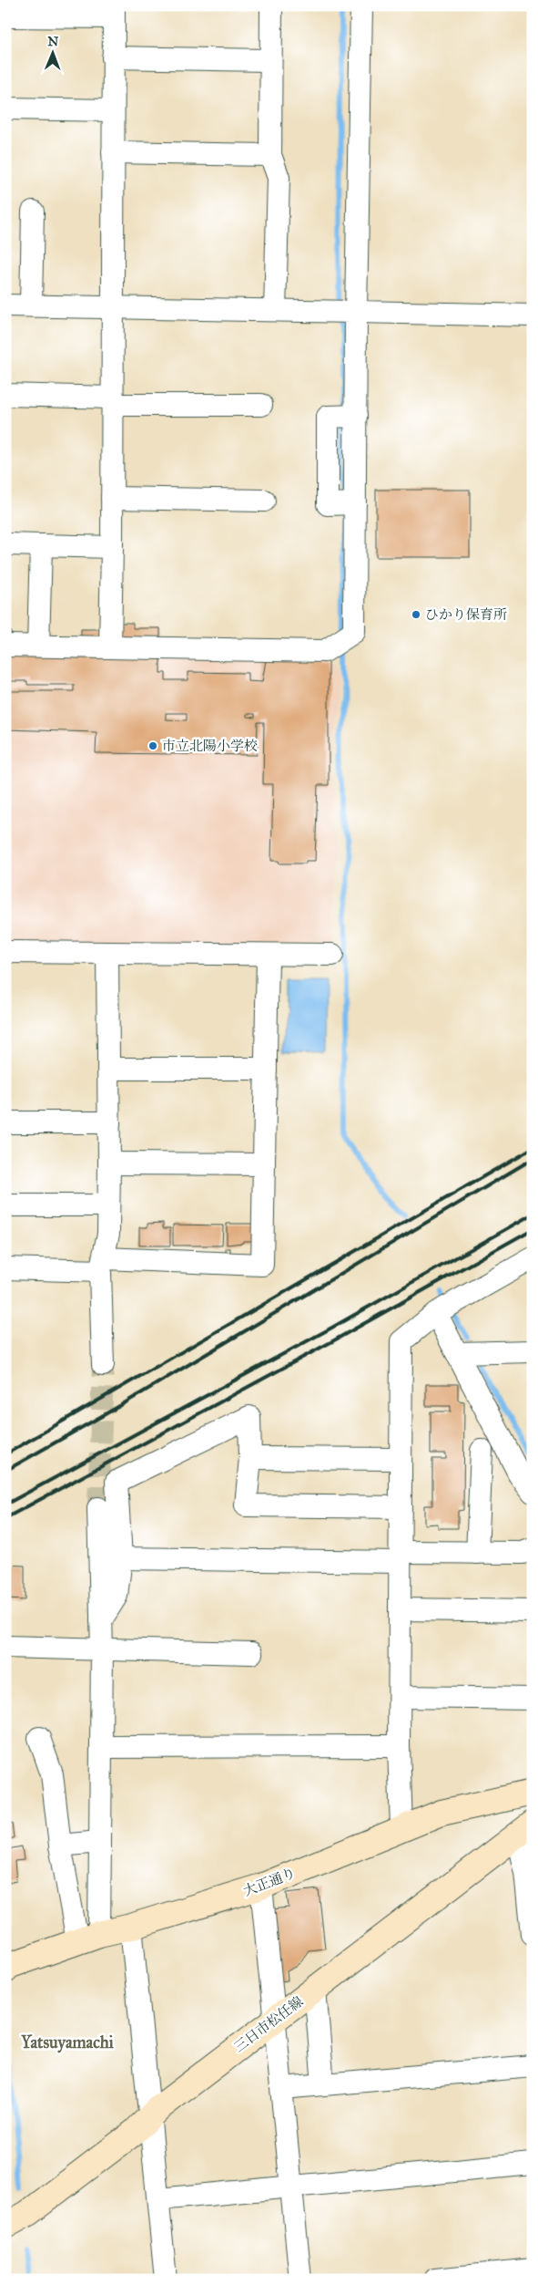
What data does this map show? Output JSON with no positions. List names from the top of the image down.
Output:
{
  "streets": {
    "main road": ["大正通り", "三日市松任線"]
  },
  "districts": ["Yatsuyamachi"],
  "places": ["ひかり保育所", "市立北陽小学校"],
  "north": "top"
}
